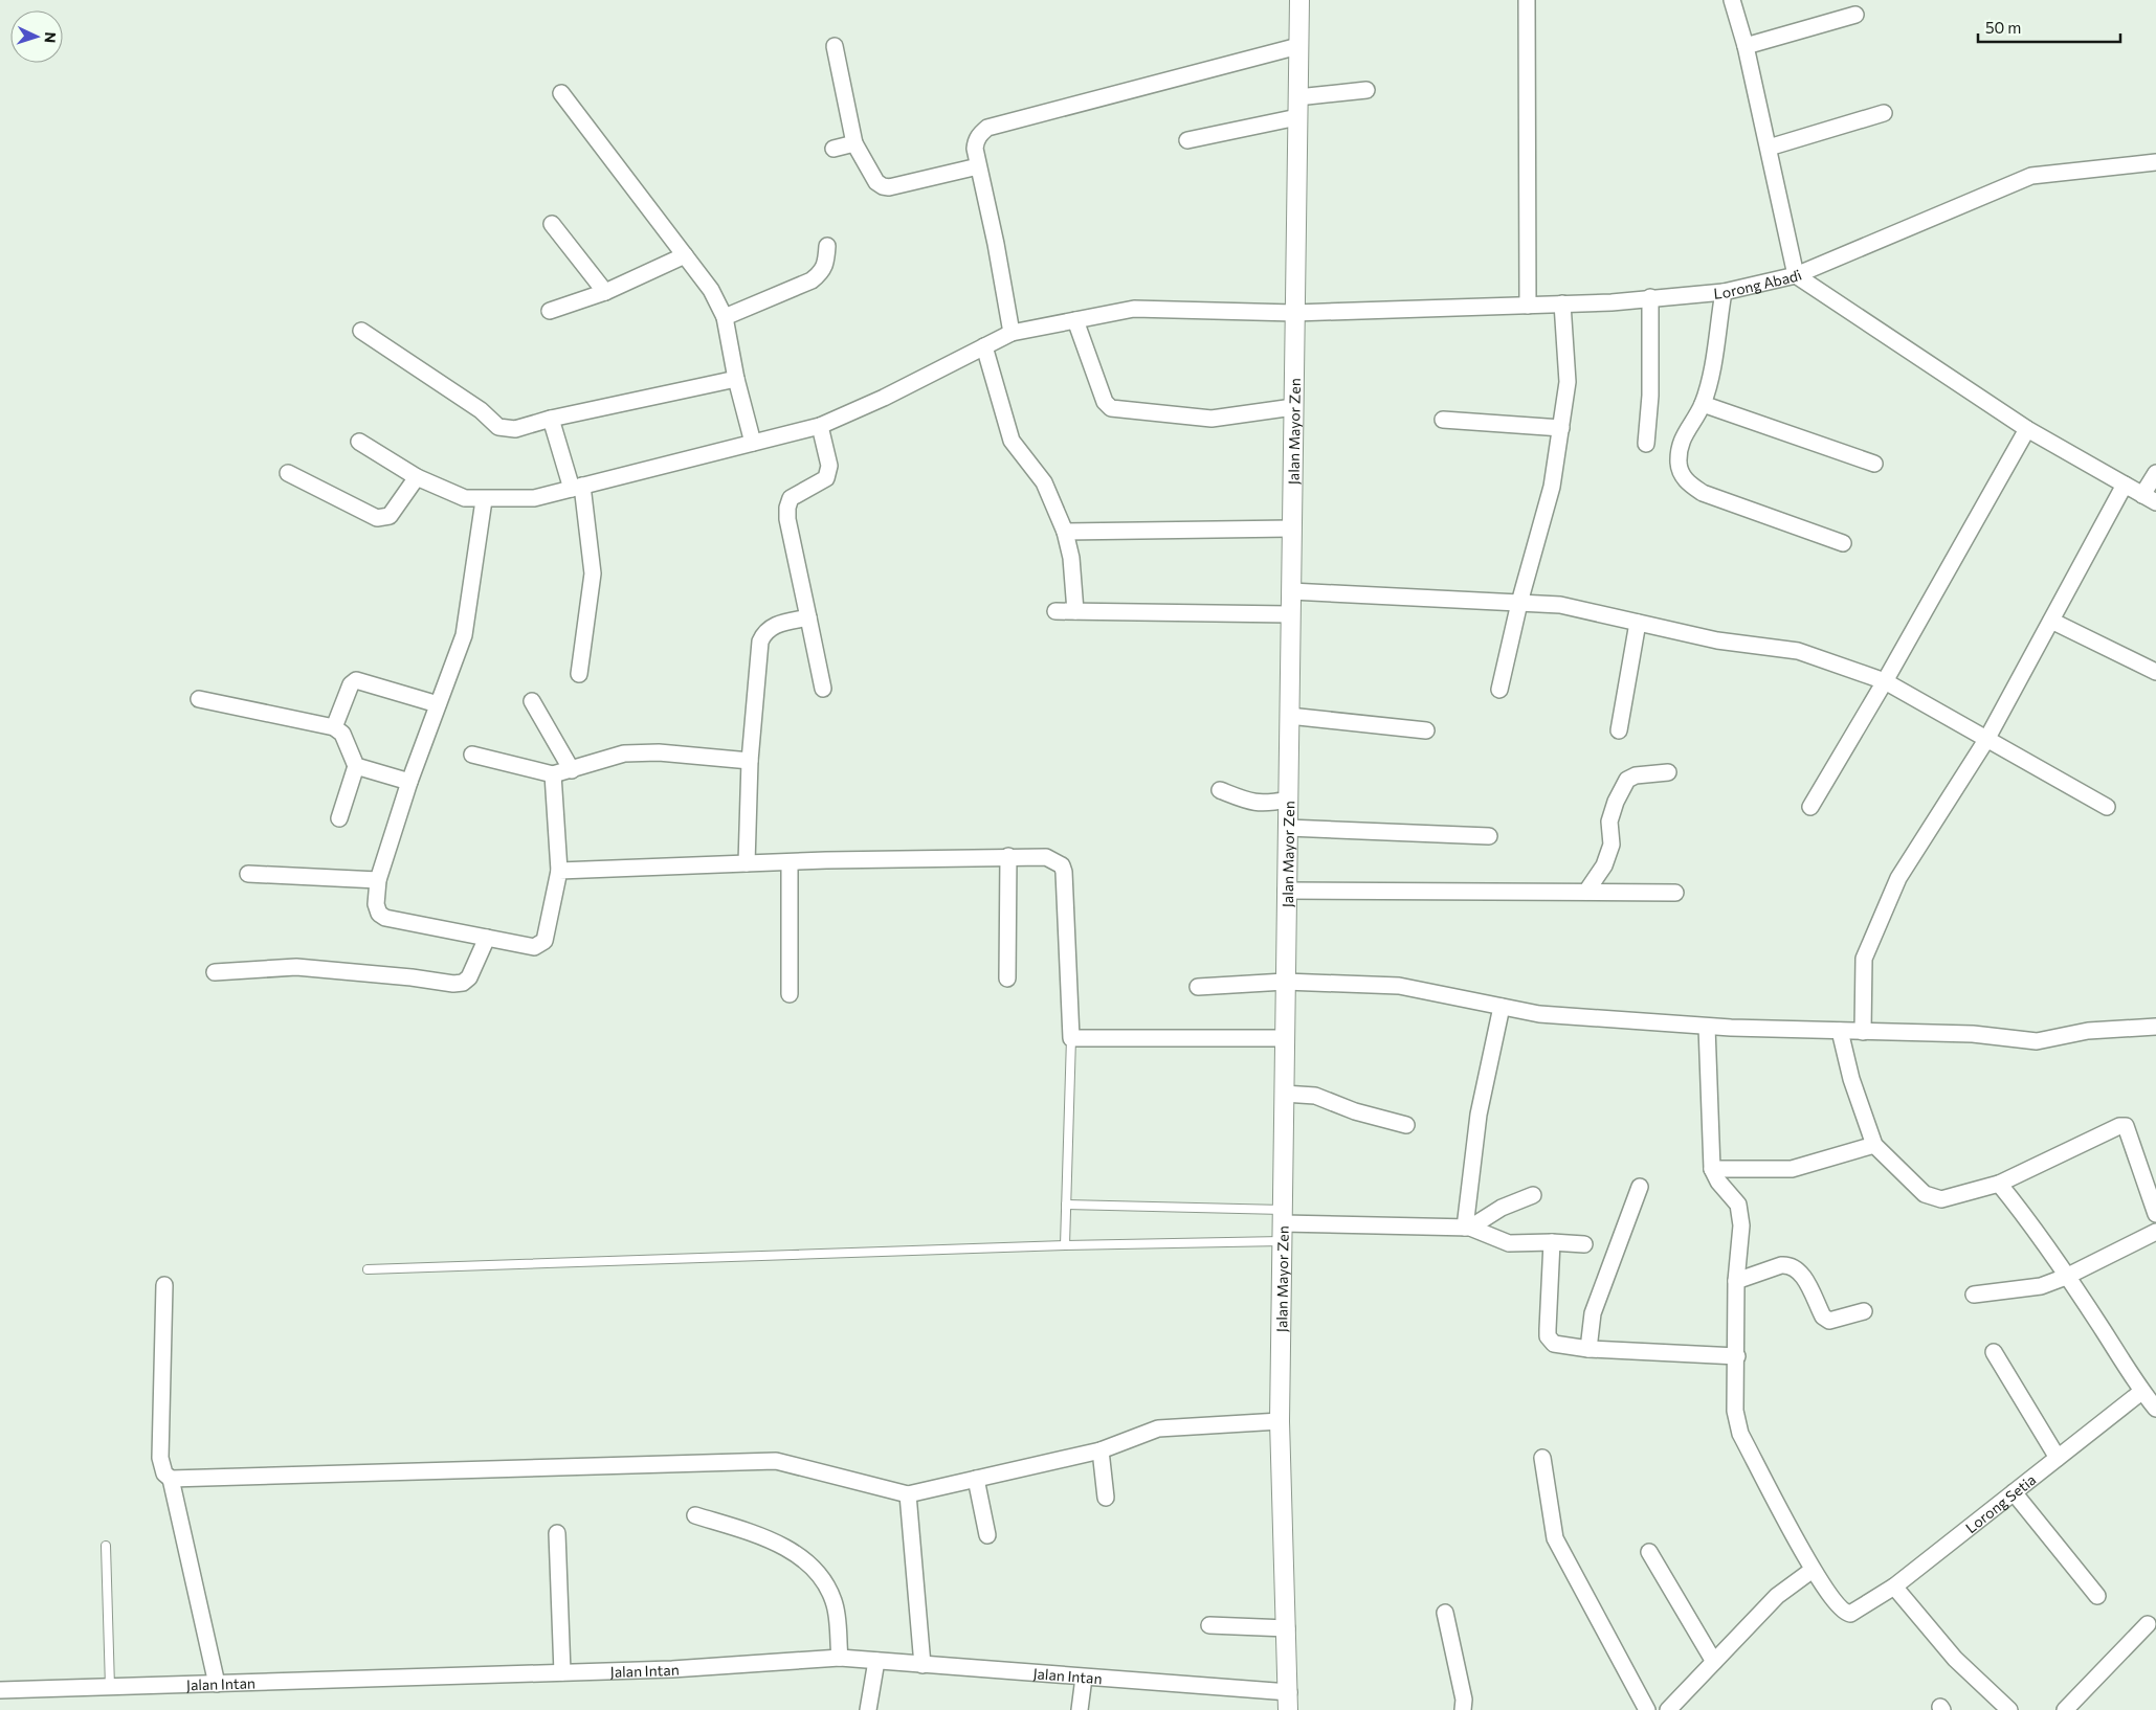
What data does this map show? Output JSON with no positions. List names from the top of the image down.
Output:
{
  "streets": {
    "street": [
      "Lorong Abadi",
      "Jalan Mayor Zen",
      "Lorong Setia",
      "Jalan Intan"
    ]
  },
  "crossings": [
    ["Lorong Abadi", "Jalan Mayor Zen"],
    ["Jalan Mayor Zen", "Jalan Intan"]
  ],
  "scale_bar": "50 m",
  "north": "right"
}
